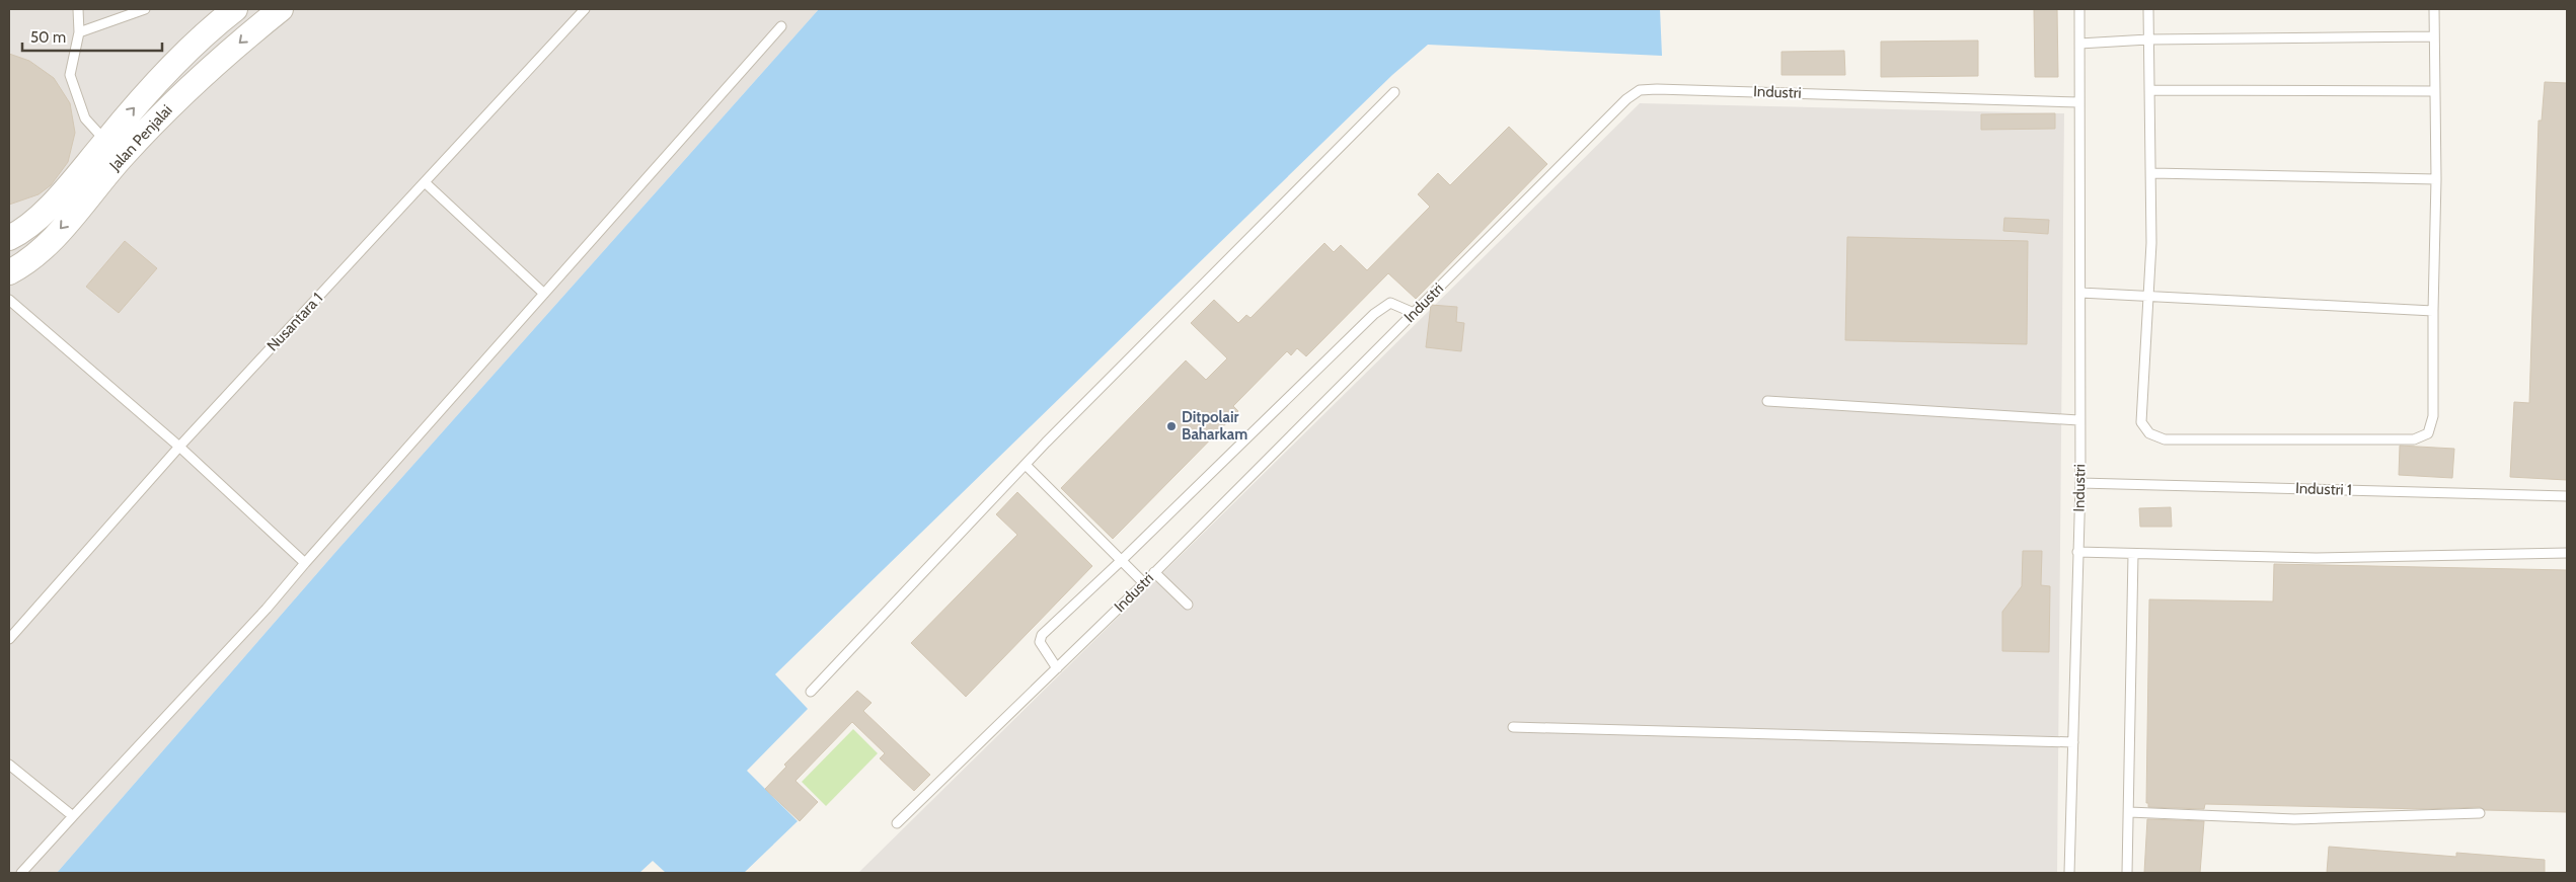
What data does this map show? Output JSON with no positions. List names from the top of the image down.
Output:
{
  "streets": {
    "street": ["Jalan Penjalai"],
    "lane": ["Industri", "Nusantara 1", "Industri 1"]
  },
  "crossings": [
    ["Industri", "Industri 1"]
  ],
  "places": ["Ditpolair Baharkam"],
  "scale_bar": "50 m"
}
